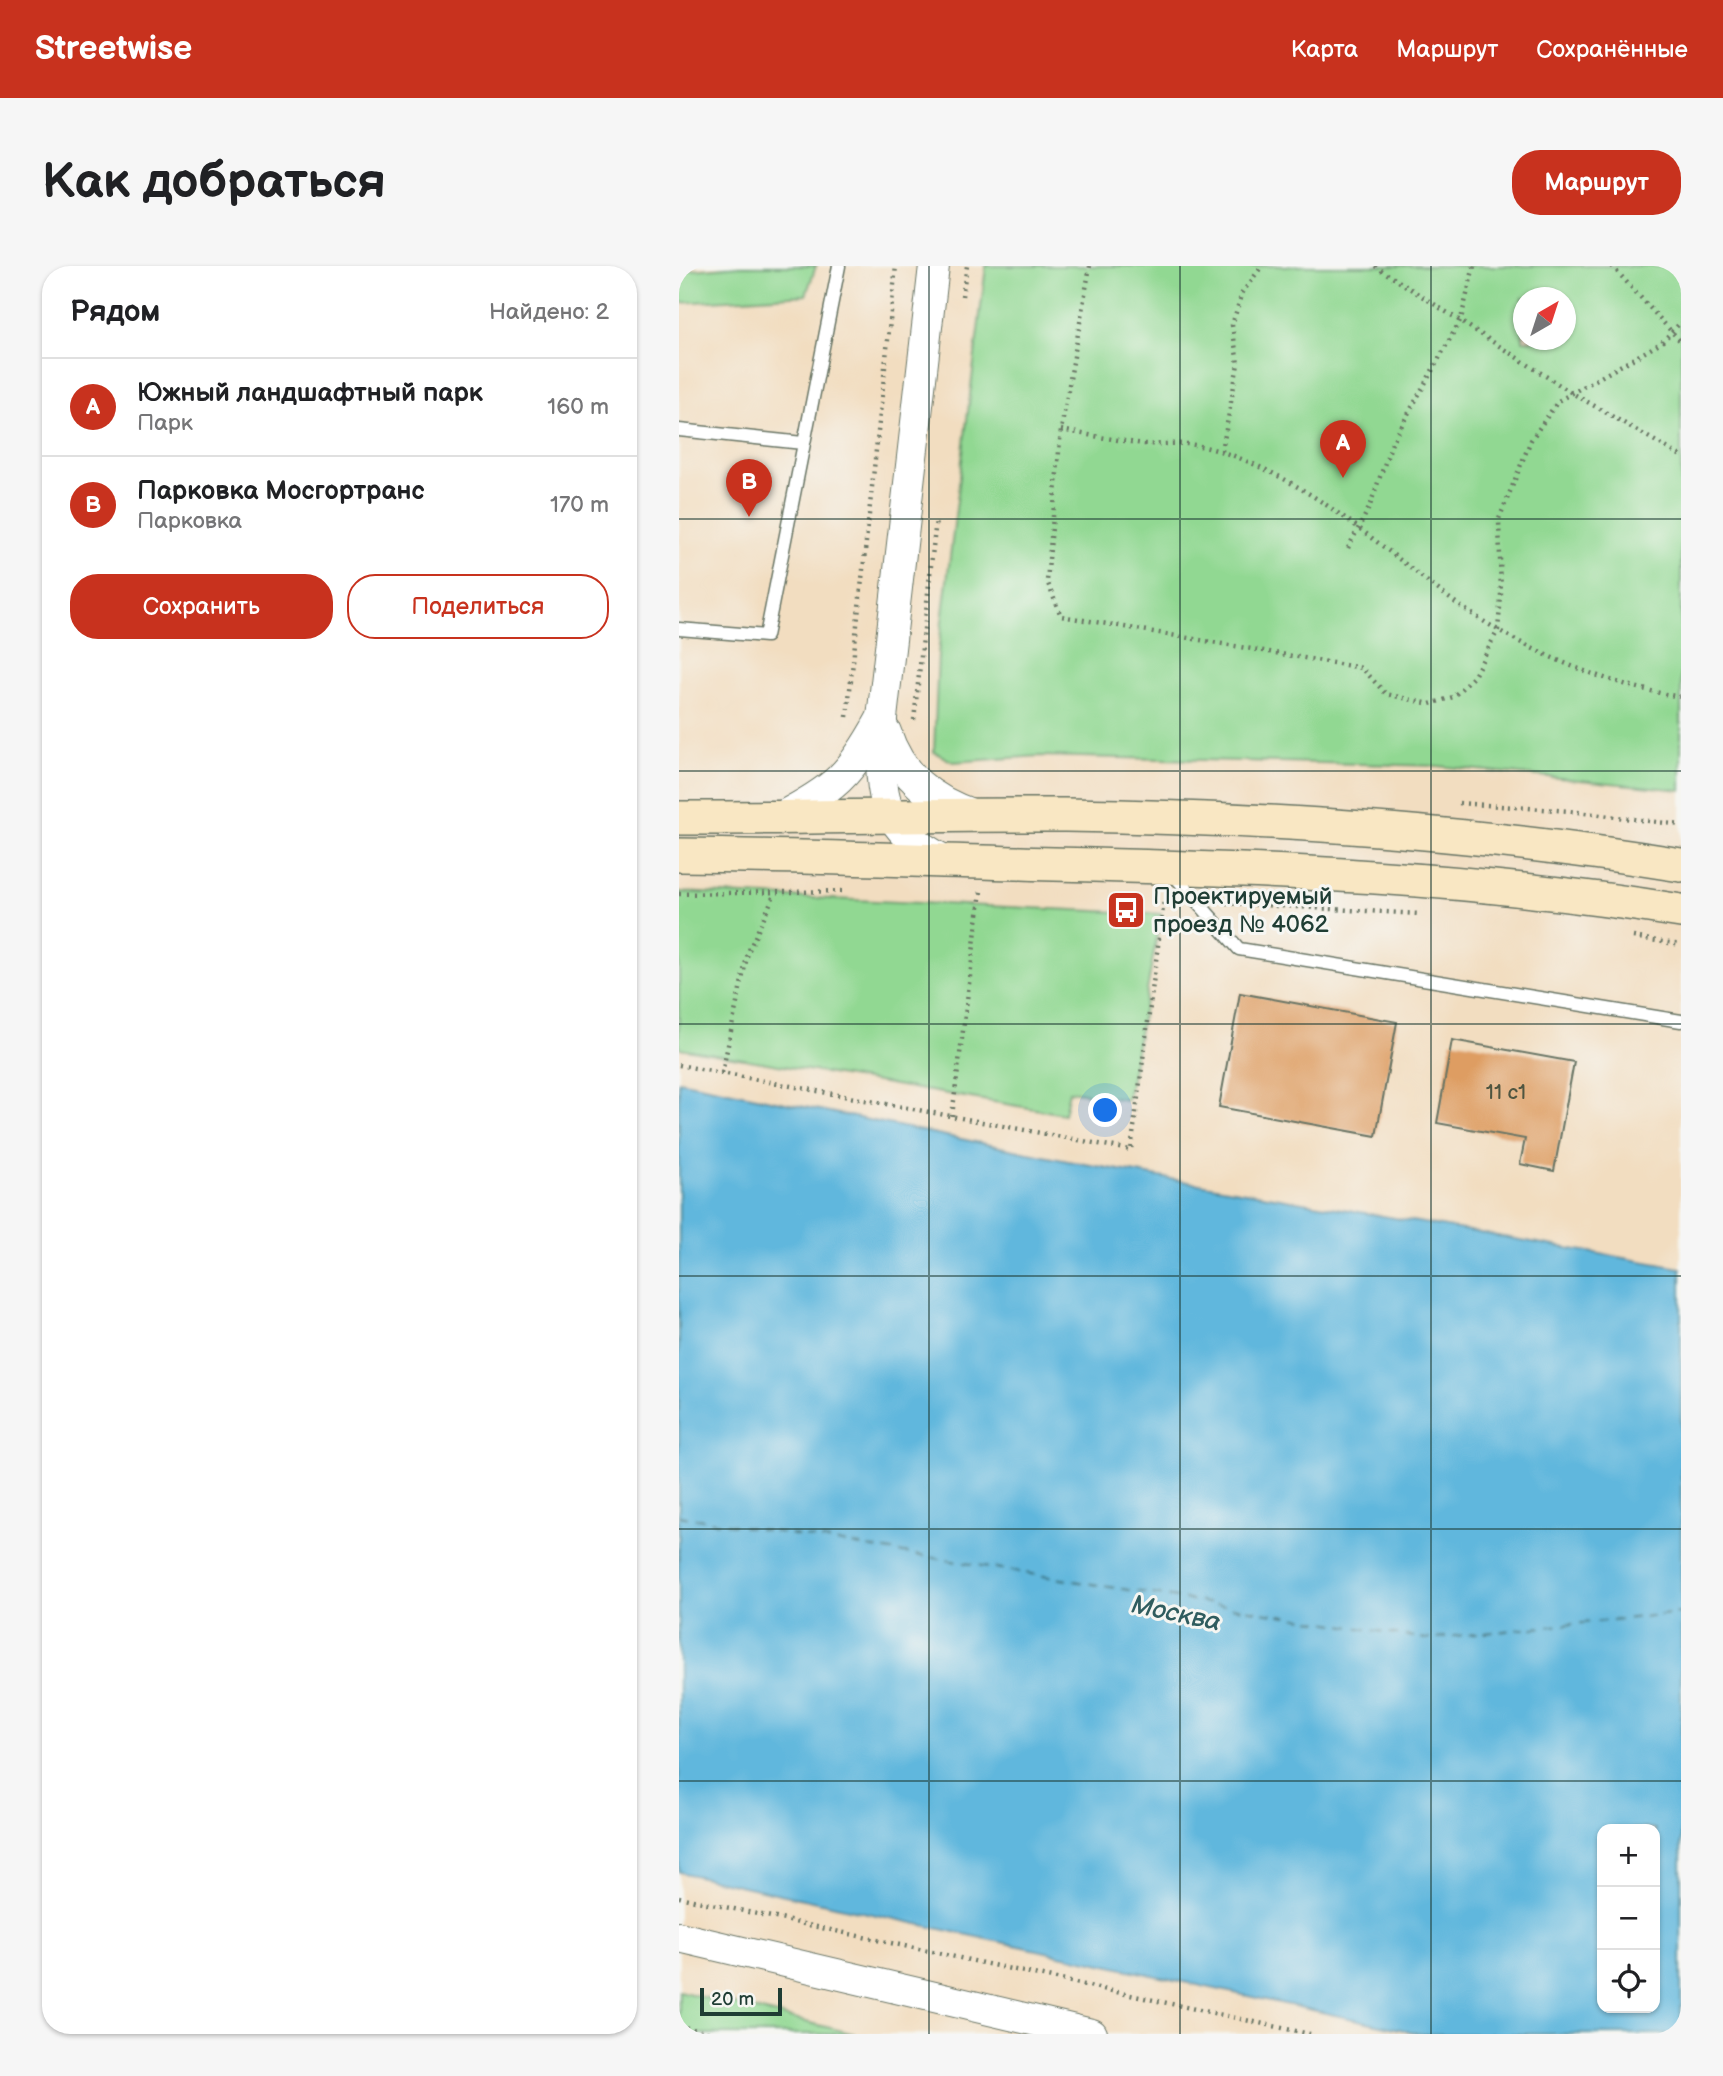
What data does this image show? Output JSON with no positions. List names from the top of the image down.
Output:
{
  "water": ["Москва"],
  "places": {
    "bus stop": ["Проектируемый проезд № 4062"]
  },
  "house_numbers": ["11 с1"],
  "scale_bar": "20 m",
  "north": "top right",
  "page": {
    "header": "Streetwise",
    "nav": ["Карта", "Маршрут", "Сохранённые"],
    "buttons": [
      "Маршрут",
      ["Сохранить", "Поделиться"]
    ],
    "title": "Как добраться",
    "heading": ["Рядом", "Найдено: 2"],
    "list": [
      {
        "mark": "A",
        "name": "Южный ландшафтный парк",
        "note": "Парк",
        "value": "160 m"
      },
      {
        "mark": "B",
        "name": "Парковка Мосгортранс",
        "note": "Парковка",
        "value": "170 m"
      }
    ],
    "pins": ["A", "B"],
    "map_buttons": ["+", "−"],
    "scale": "20 m"
  }
}
